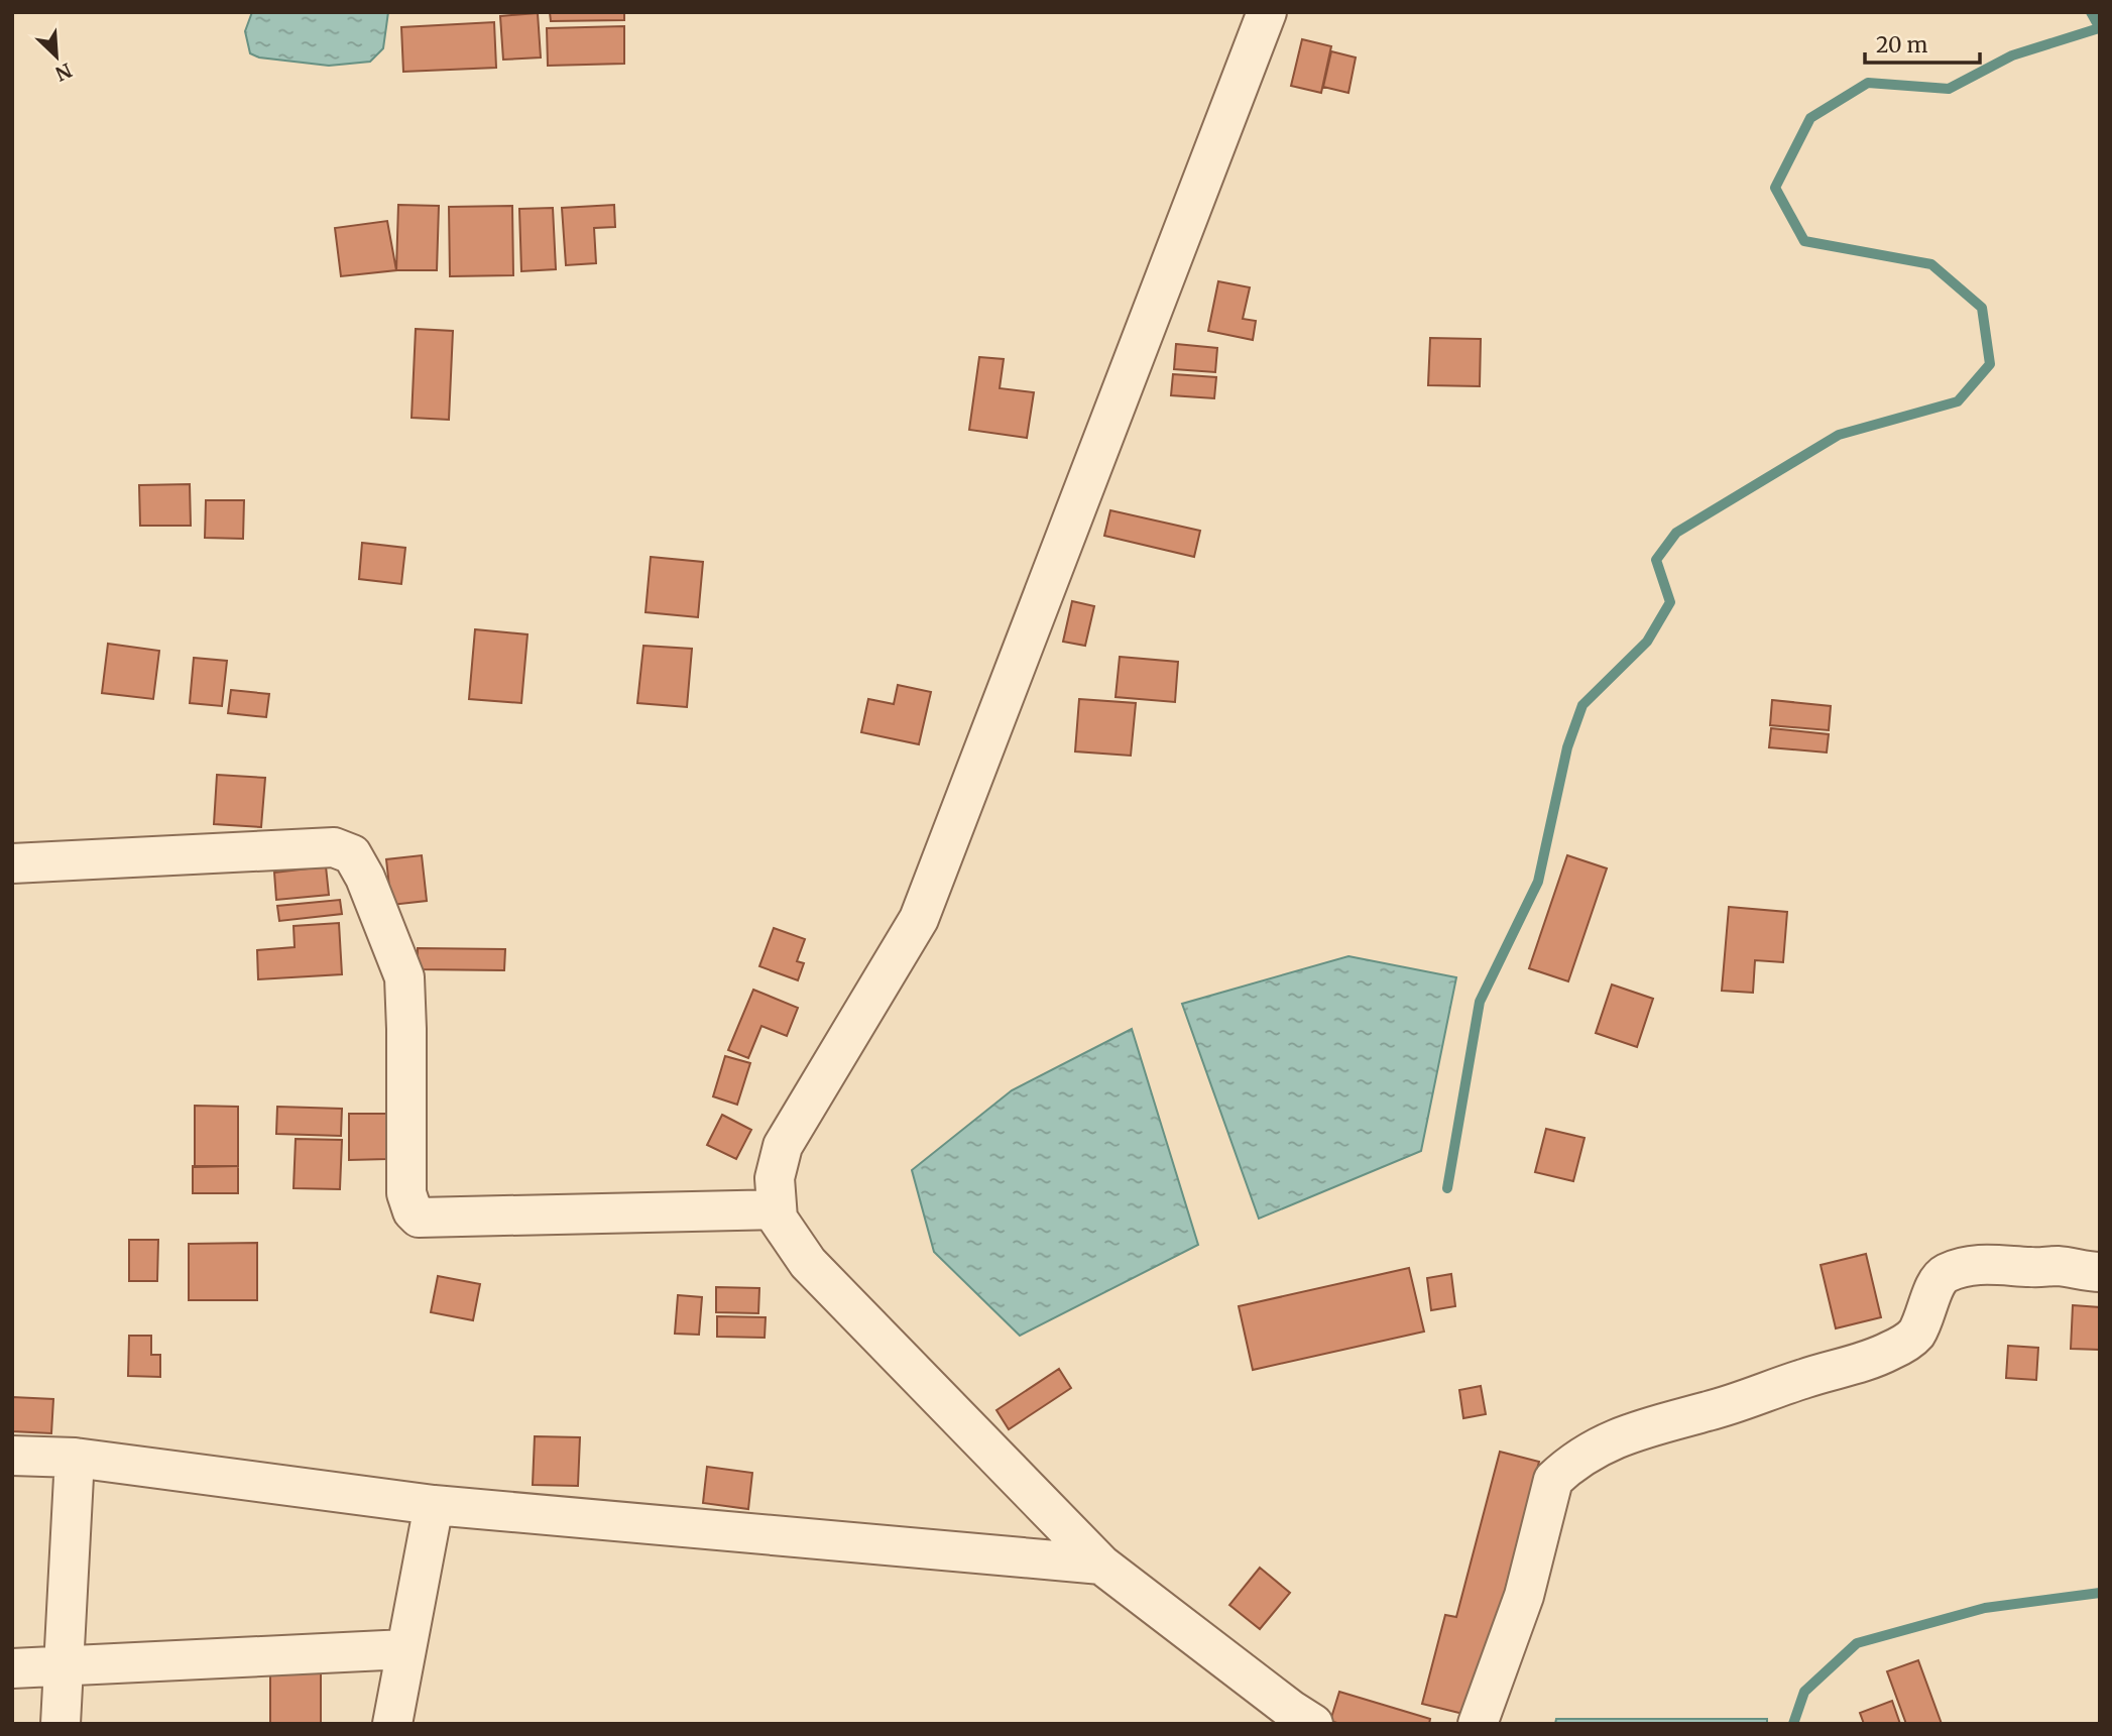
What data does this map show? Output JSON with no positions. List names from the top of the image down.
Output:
{
  "scale_bar": "20 m",
  "north": "bottom right"
}
